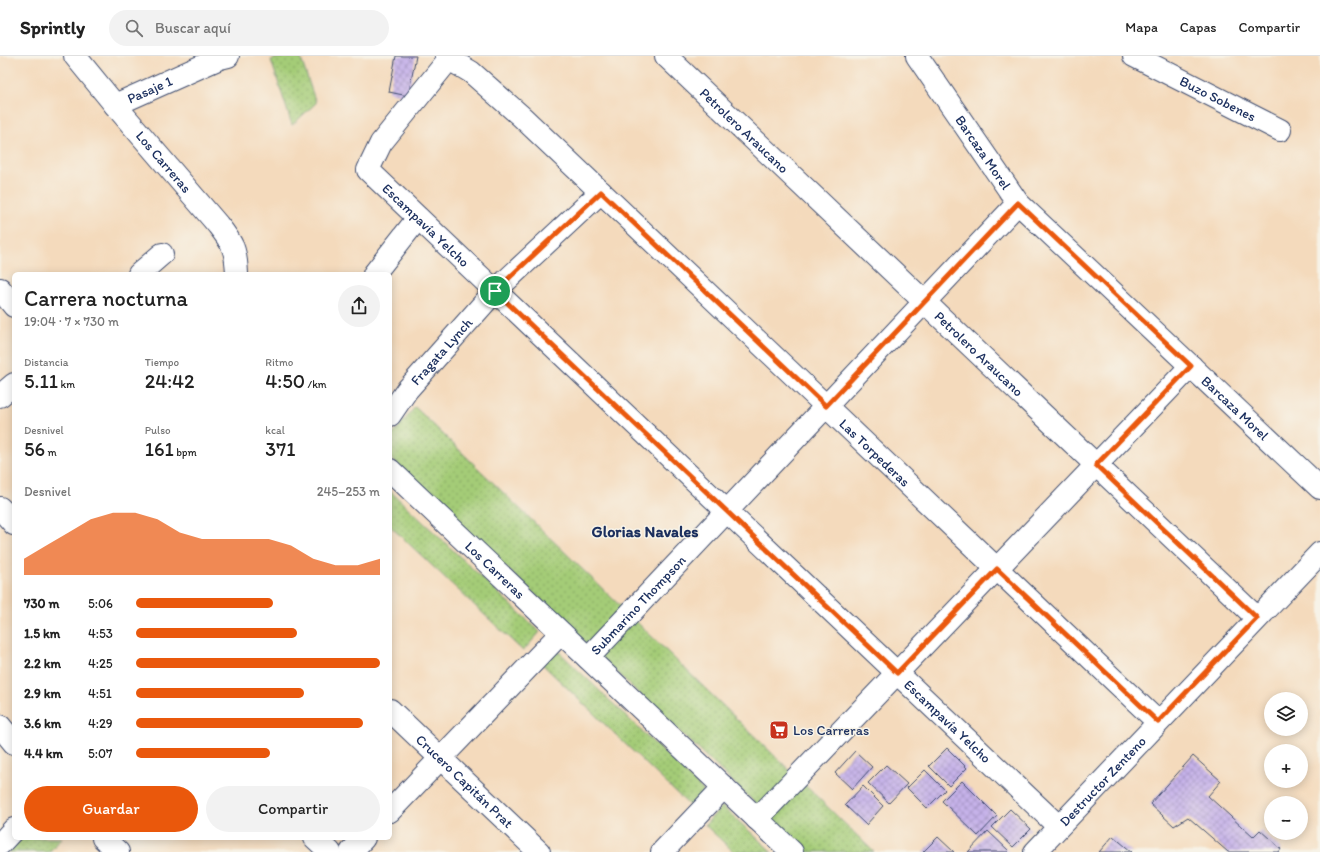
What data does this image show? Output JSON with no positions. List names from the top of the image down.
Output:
{
  "streets": {
    "street": [
      "Pasaje 1",
      "Buzo Sobenes",
      "Petrolero Araucano",
      "Barcaza Morel",
      "Los Carreras",
      "Escampavía Yelcho",
      "Fragata Lynch",
      "Las Torpederas",
      "Submarino Thompson",
      "Destructor Zenteno",
      "Crucero Capitán Prat"
    ]
  },
  "crossings": [
    ["Pasaje 1", "Los Carreras"],
    ["Petrolero Araucano", "Submarino Thompson"],
    ["Petrolero Araucano", "Destructor Zenteno"],
    ["Barcaza Morel", "Submarino Thompson"],
    ["Los Carreras", "Submarino Thompson"],
    ["Escampavía Yelcho", "Fragata Lynch"],
    ["Escampavía Yelcho", "Las Torpederas"],
    ["Escampavía Yelcho", "Submarino Thompson"],
    ["Escampavía Yelcho", "Destructor Zenteno"],
    ["Fragata Lynch", "Las Torpederas"],
    ["Las Torpederas", "Submarino Thompson"],
    ["Las Torpederas", "Destructor Zenteno"]
  ],
  "districts": ["Glorias Navales"],
  "places": {
    "supermarket": ["Los Carreras"]
  },
  "page": {
    "header": "Sprintly",
    "search": "Buscar aquí",
    "nav": ["Mapa", "Capas", "Compartir"],
    "heading": ["Carrera nocturna", "19:04 · 7 × 730 m"],
    "stats": [
      ["Distancia", "5.11 km"],
      ["Tiempo", "24:42"],
      ["Ritmo", "4:50 /km"],
      ["Desnivel", "56 m"],
      ["Pulso", "161 bpm"],
      ["kcal", "371"]
    ],
    "chart": ["Desnivel", "245–253 m"],
    "list": [
      {
        "name": "730 m",
        "note": "5:06"
      },
      {
        "name": "1.5 km",
        "note": "4:53"
      },
      {
        "name": "2.2 km",
        "note": "4:25"
      },
      {
        "name": "2.9 km",
        "note": "4:51"
      },
      {
        "name": "3.6 km",
        "note": "4:29"
      },
      {
        "name": "4.4 km",
        "note": "5:07"
      }
    ],
    "map_buttons": ["+", "−"],
    "buttons": ["Guardar", "Compartir"]
  }
}
